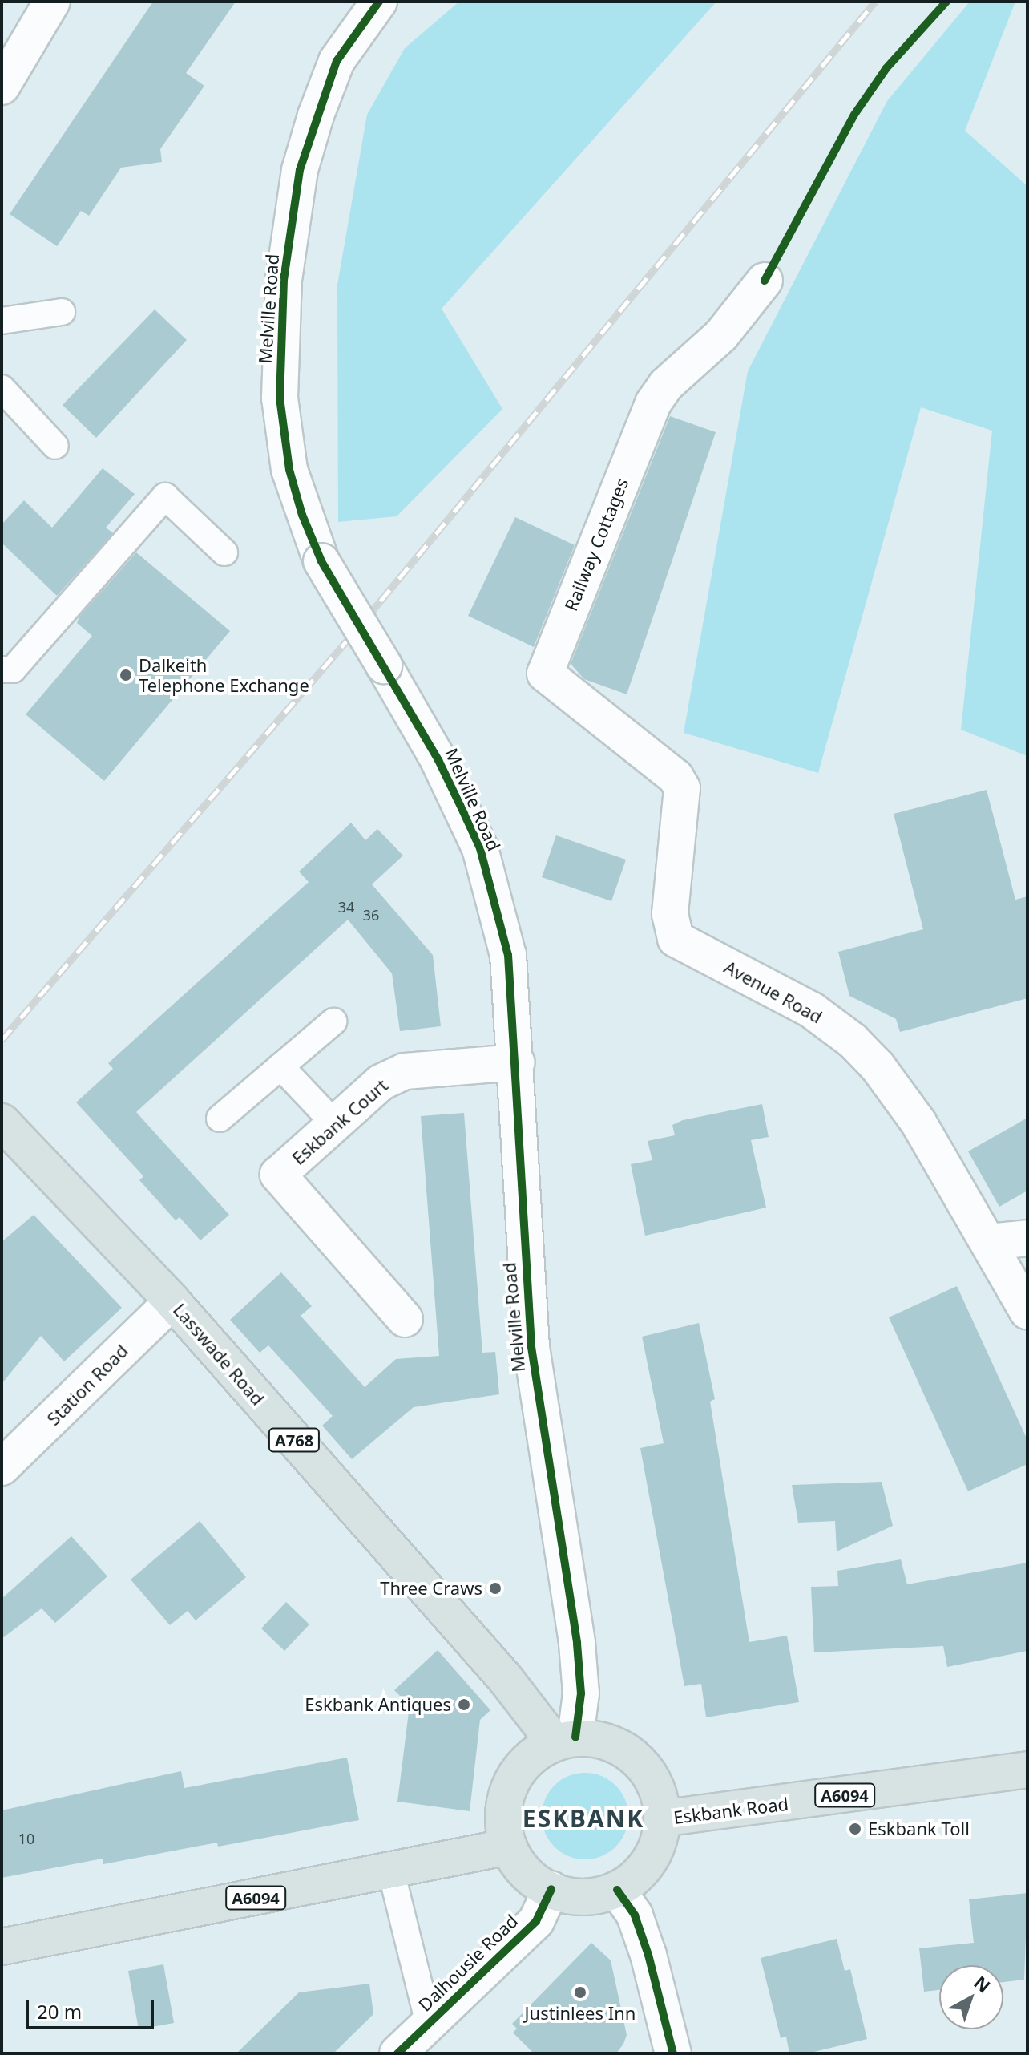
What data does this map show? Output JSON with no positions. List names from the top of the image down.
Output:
{
  "streets": {
    "main road": [
      "Melville Road",
      "Railway Cottages",
      "Avenue Road",
      "Eskbank Court",
      "Lasswade Road",
      "Station Road",
      "A768",
      "A6094",
      "Eskbank Road",
      "Dalhousie Road"
    ]
  },
  "crossings": [
    ["Melville Road", "Eskbank Court"],
    ["Melville Road", "Lasswade Road"],
    ["Melville Road", "A6094"],
    ["Melville Road", "Eskbank Road"],
    ["Melville Road", "Dalhousie Road"],
    ["Railway Cottages", "Avenue Road"],
    ["Lasswade Road", "Station Road"],
    ["Lasswade Road", "A6094"],
    ["Lasswade Road", "Eskbank Road"],
    ["Lasswade Road", "Dalhousie Road"],
    ["A6094", "Eskbank Road"],
    ["A6094", "Dalhousie Road"],
    ["Eskbank Road", "Dalhousie Road"]
  ],
  "districts": ["ESKBANK"],
  "places": [
    "Dalkeith Telephone Exchange",
    "Three Craws",
    "Eskbank Antiques",
    "Eskbank Toll",
    "Justinlees Inn"
  ],
  "house_numbers": ["34", "36", "10"],
  "scale_bar": "20 m",
  "north": "top right"
}
